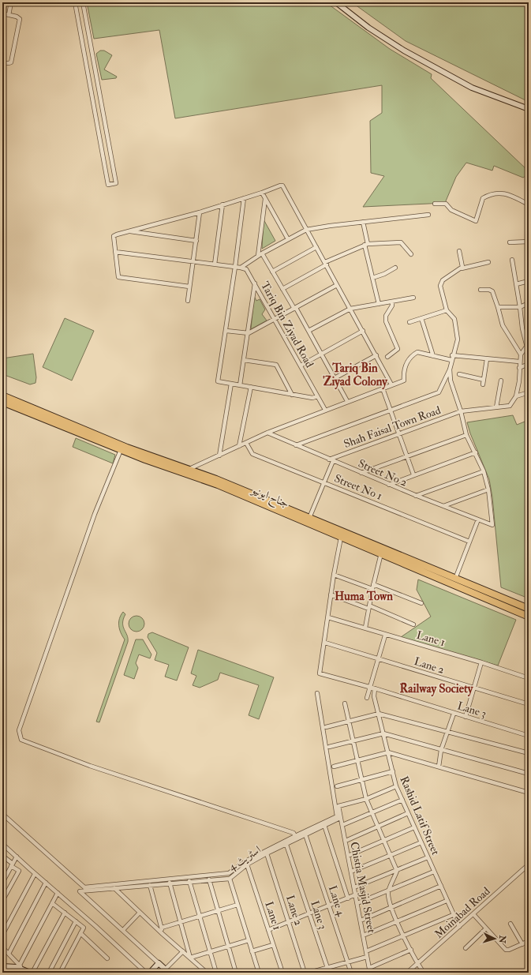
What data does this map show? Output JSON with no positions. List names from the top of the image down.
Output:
{
  "streets": {
    "highway": ["جناح ایونیو"],
    "street": [
      "Tariq Bin Ziyad Road",
      "Shah Faisal Town Road",
      "Street No 2",
      "Street No 1",
      "Lane 1",
      "Lane 2",
      "Lane 3",
      "Rashid Latif Street",
      "اسٹریٹ 4",
      "Chistia Masjid Street",
      "Lane 4",
      "Moinabad Road"
    ]
  },
  "crossings": [
    ["Shah Faisal Town Road", "Street No 2"],
    ["Lane 1", "اسٹریٹ 4"],
    ["Lane 2", "Lane 3"],
    ["Lane 2", "اسٹریٹ 4"],
    ["Lane 3", "Rashid Latif Street"],
    ["Lane 3", "اسٹریٹ 4"],
    ["Rashid Latif Street", "Moinabad Road"],
    ["اسٹریٹ 4", "Chistia Masjid Street"],
    ["اسٹریٹ 4", "Lane 4"]
  ],
  "districts": ["Tariq Bin Ziyad Colony", "Huma Town", "Railway Society"],
  "north": "right"
}
